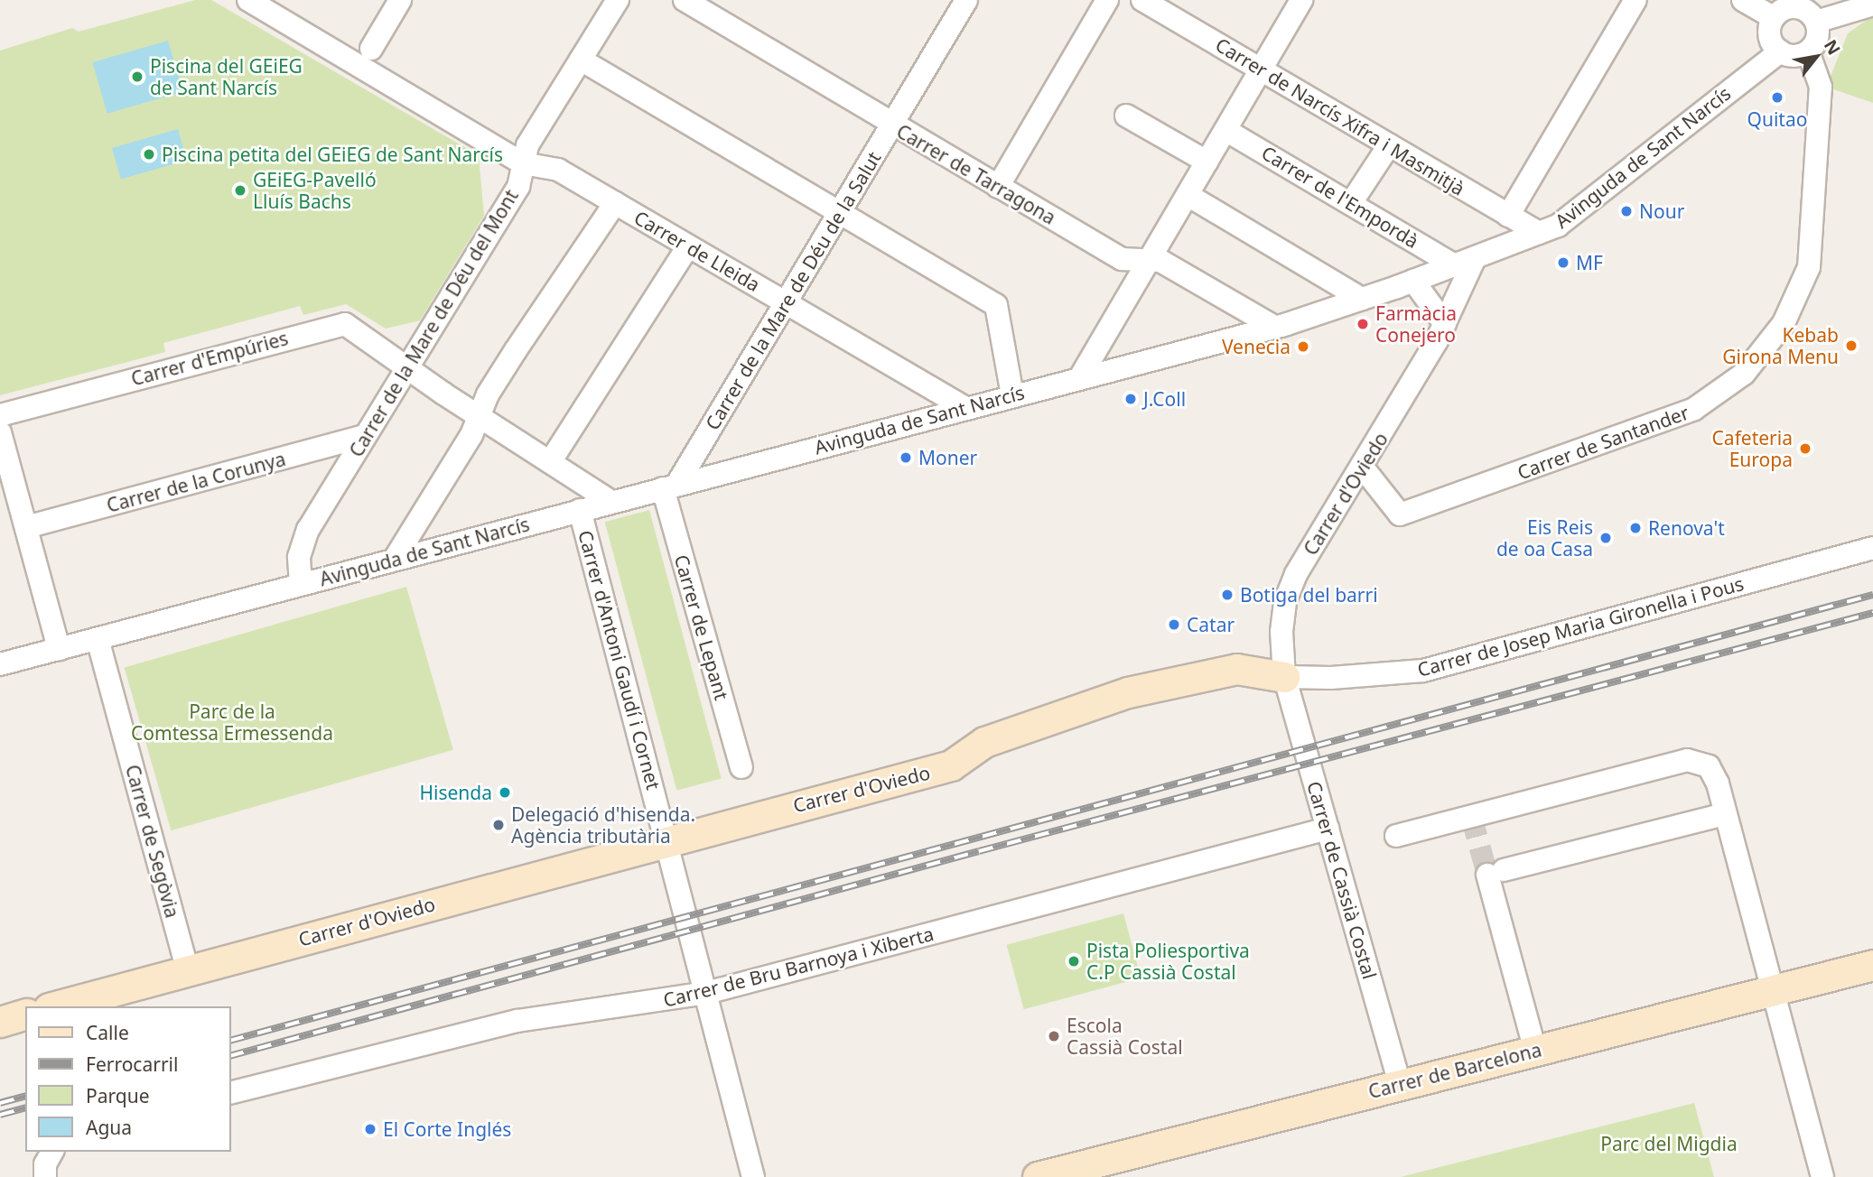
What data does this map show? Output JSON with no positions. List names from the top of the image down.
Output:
{
  "streets": {
    "street": [
      "Carrer de Narcís Xifra i Masmitjà",
      "Avinguda de Sant Narcís",
      "Carrer de Tarragona",
      "Carrer de l'Empordà",
      "Carrer de Lleida",
      "Carrer de la Mare de Déu de la Salut",
      "Carrer de la Mare de Déu del Mont",
      "Carrer d'Empúries",
      "Carrer de Santander",
      "Carrer de la Corunya",
      "Carrer d'Oviedo",
      "Carrer de Josep Maria Gironella i Pous",
      "Carrer de Lepant",
      "Carrer d'Antoni Gaudí i Cornet",
      "Carrer de Segòvia",
      "Carrer de Cassià Costal",
      "Carrer de Bru Barnoya i Xiberta",
      "Carrer de Barcelona"
    ]
  },
  "crossings": [
    ["Carrer de Narcís Xifra i Masmitjà", "Avinguda de Sant Narcís"],
    ["Avinguda de Sant Narcís", "Carrer de Tarragona"],
    ["Avinguda de Sant Narcís", "Carrer de l'Empordà"],
    ["Avinguda de Sant Narcís", "Carrer de Lleida"],
    ["Avinguda de Sant Narcís", "Carrer de la Mare de Déu de la Salut"],
    ["Avinguda de Sant Narcís", "Carrer de la Mare de Déu del Mont"],
    ["Avinguda de Sant Narcís", "Carrer d'Empúries"],
    ["Avinguda de Sant Narcís", "Carrer de Santander"],
    ["Avinguda de Sant Narcís", "Carrer d'Oviedo"],
    ["Avinguda de Sant Narcís", "Carrer de Lepant"],
    ["Avinguda de Sant Narcís", "Carrer d'Antoni Gaudí i Cornet"],
    ["Avinguda de Sant Narcís", "Carrer de Segòvia"],
    ["Carrer de Tarragona", "Carrer de la Mare de Déu de la Salut"],
    ["Carrer de l'Empordà", "Carrer d'Oviedo"],
    ["Carrer de Lleida", "Carrer de la Mare de Déu de la Salut"],
    ["Carrer de Lleida", "Carrer de la Mare de Déu del Mont"],
    ["Carrer de la Mare de Déu de la Salut", "Carrer de Lepant"],
    ["Carrer de la Mare de Déu del Mont", "Carrer d'Empúries"],
    ["Carrer de la Mare de Déu del Mont", "Carrer de la Corunya"],
    ["Carrer de Santander", "Carrer d'Oviedo"],
    ["Carrer d'Oviedo", "Carrer de Josep Maria Gironella i Pous"],
    ["Carrer d'Oviedo", "Carrer d'Antoni Gaudí i Cornet"],
    ["Carrer d'Oviedo", "Carrer de Segòvia"],
    ["Carrer d'Oviedo", "Carrer de Cassià Costal"],
    ["Carrer de Josep Maria Gironella i Pous", "Carrer de Cassià Costal"],
    ["Carrer d'Antoni Gaudí i Cornet", "Carrer de Bru Barnoya i Xiberta"],
    ["Carrer de Cassià Costal", "Carrer de Bru Barnoya i Xiberta"],
    ["Carrer de Cassià Costal", "Carrer de Barcelona"]
  ],
  "parks": ["Parc de la Comtessa Ermessenda", "Parc del Migdia"],
  "places": [
    "Piscina del GEiEG de Sant Narcís",
    "Quitao",
    "Piscina petita del GEiEG de Sant Narcís",
    "GEiEG-Pavelló Lluís Bachs",
    "Nour",
    "MF",
    "Farmàcia Conejero",
    "Kebab Girona Menu",
    "Venecia",
    "J.Coll",
    "Cafeteria Europa",
    "Moner",
    "Renova't",
    "Eis Reis de oa Casa",
    "Botiga del barri",
    "Catar",
    "Hisenda",
    "Delegació d'hisenda. Agència tributària",
    "Pista Poliesportiva C.P Cassià Costal",
    "Escola Cassià Costal",
    "El Corte Inglés"
  ],
  "legend": [
    "Calle",
    "Ferrocarril",
    "Parque",
    "Agua"
  ],
  "north": "top right"
}
